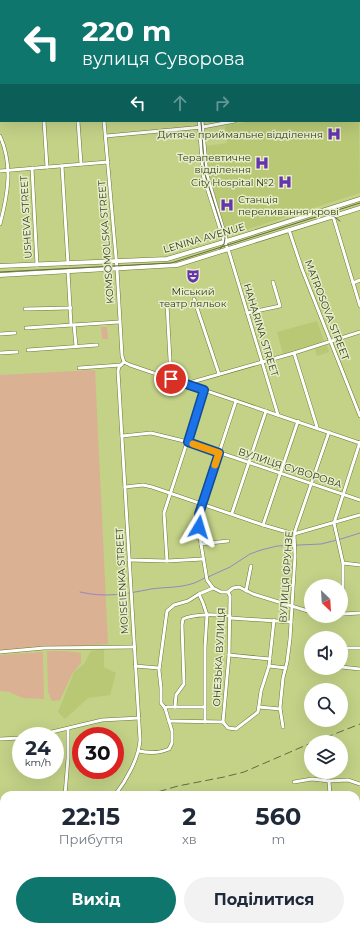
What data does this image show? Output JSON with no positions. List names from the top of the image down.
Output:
{
  "streets": {
    "main road": ["LENINA AVENUE"],
    "street": [
      "USHEVA STREET",
      "KOMSOMOLSKA STREET",
      "MATROSOVA STREET",
      "HAHARINA STREET",
      "ВУЛИЦЯ СУВОРОВА",
      "ВУЛИЦЯ ФРУНЗЕ",
      "MOISEIENKA STREET",
      "ОНЕЗЬКА ВУЛИЦЯ"
    ]
  },
  "crossings": [
    ["USHEVA STREET", "LENINA AVENUE"],
    ["LENINA AVENUE", "KOMSOMOLSKA STREET"],
    ["LENINA AVENUE", "MATROSOVA STREET"],
    ["LENINA AVENUE", "HAHARINA STREET"],
    ["KOMSOMOLSKA STREET", "MOISEIENKA STREET"],
    ["ВУЛИЦЯ СУВОРОВА", "ВУЛИЦЯ ФРУНЗЕ"],
    ["ВУЛИЦЯ СУВОРОВА", "MOISEIENKA STREET"]
  ],
  "places": {
    "hospital": [
      "Дитяче приймальне відділення",
      "Терапевтичне відділення",
      "City Hospital №2",
      "Станція переливання крові"
    ],
    "theatre": ["Міський театр ляльок"]
  },
  "north": "bottom right",
  "page": {
    "turn": ["220 m", "вулиця Суворова"],
    "speed": "24 km/h",
    "limit": "30",
    "eta": [
      "22:15",
      "Прибуття",
      "2",
      "хв",
      "560",
      "m"
    ],
    "buttons": ["Вихід", "Поділитися"]
  }
}
